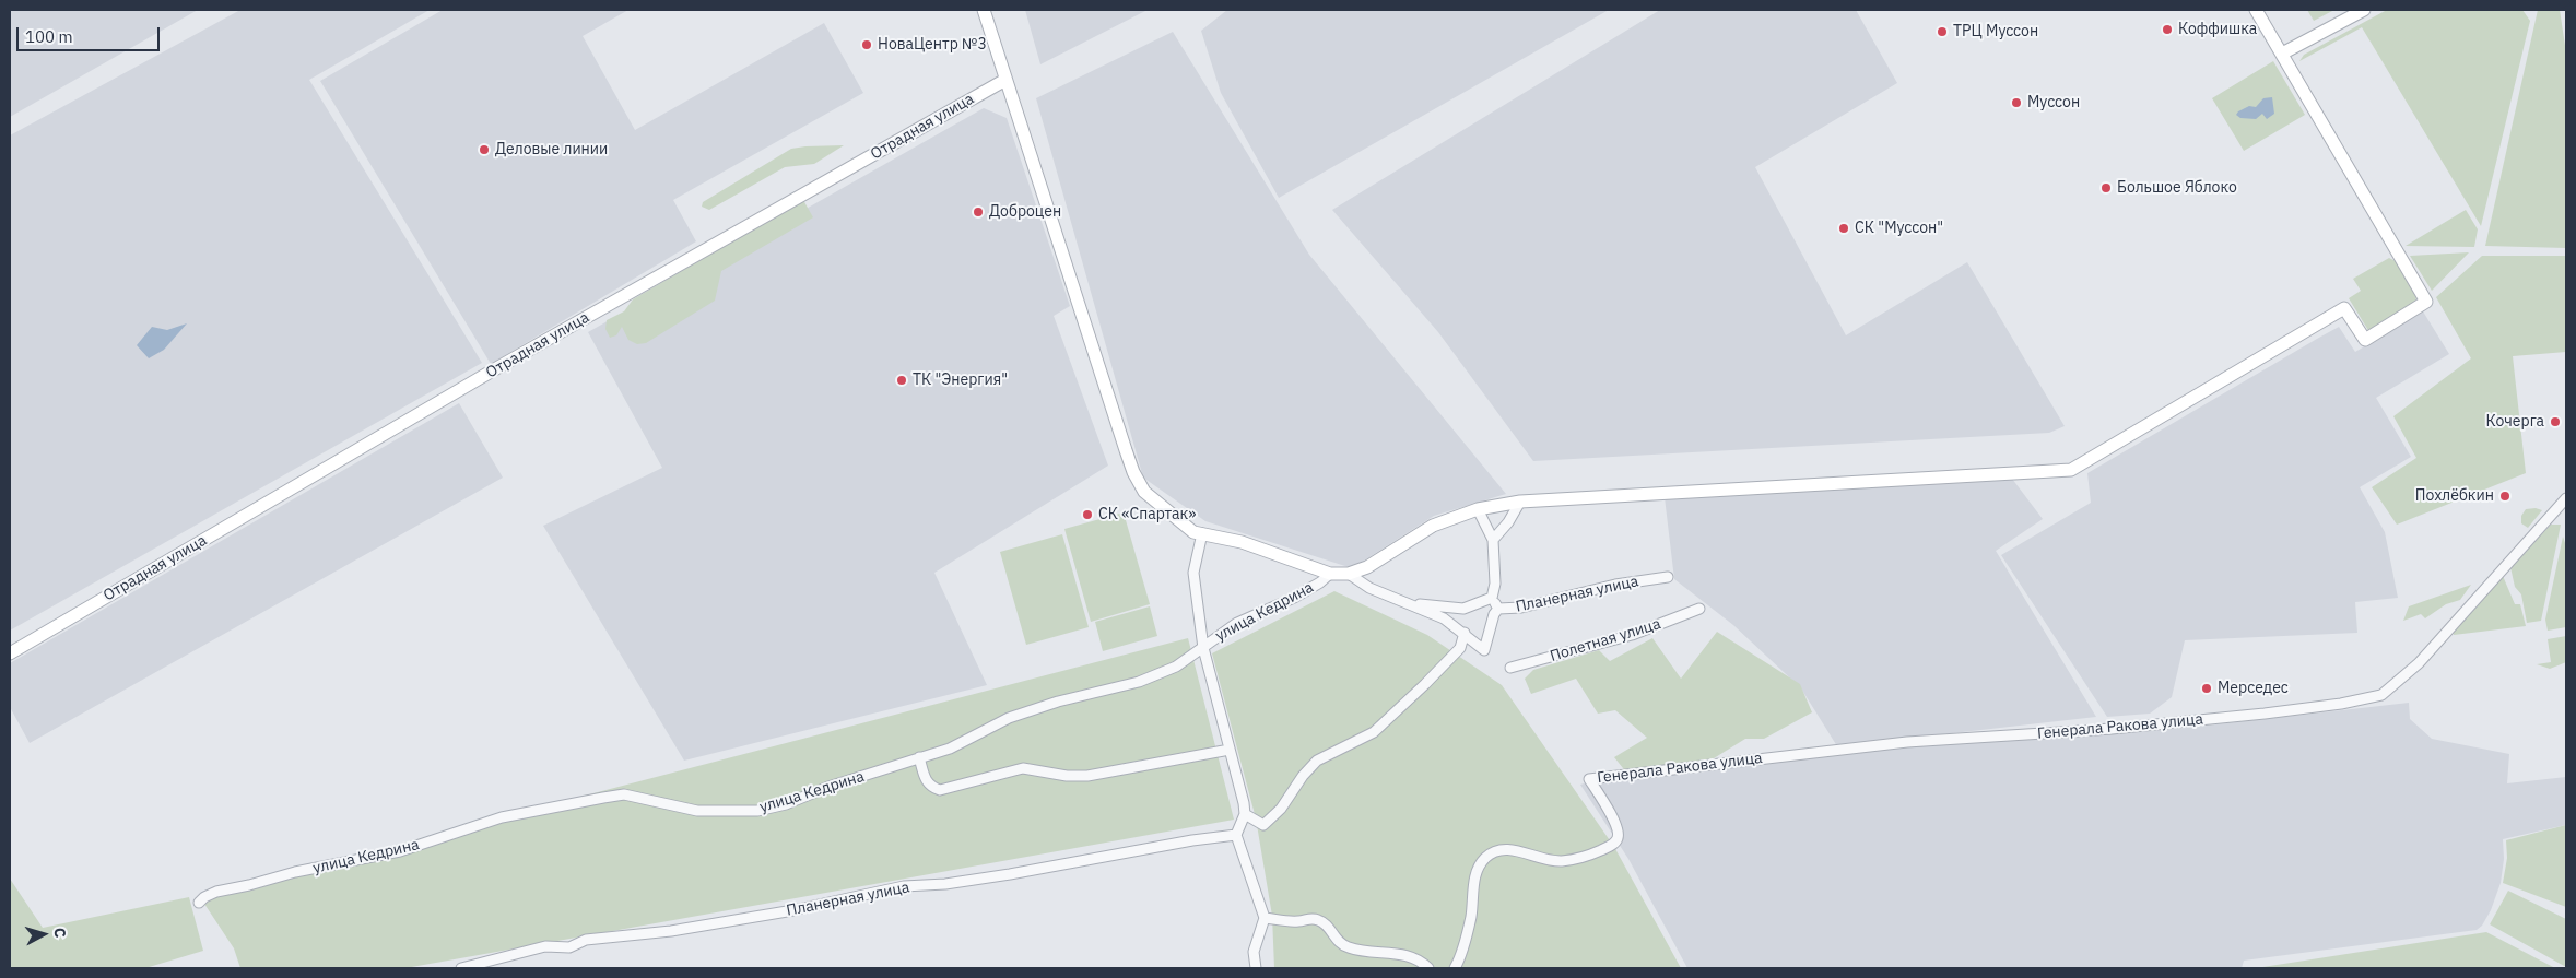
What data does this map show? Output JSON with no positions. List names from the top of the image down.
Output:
{
  "streets": {
    "street": [
      "Отрадная улица",
      "Планерная улица",
      "улица Кедрина",
      "Полетная улица",
      "Генерала Ракова улица"
    ]
  },
  "places": [
    "Коффишка",
    "ТРЦ Муссон",
    "НоваЦентр №3",
    "Муссон",
    "Деловые линии",
    "Большое Яблоко",
    "Доброцен",
    "СК \"Муссон\"",
    "ТК \"Энергия\"",
    "Кочерга",
    "Похлёбкин",
    "СК «Спартак»",
    "Мерседес"
  ],
  "scale_bar": "100 m",
  "north": "right"
}
